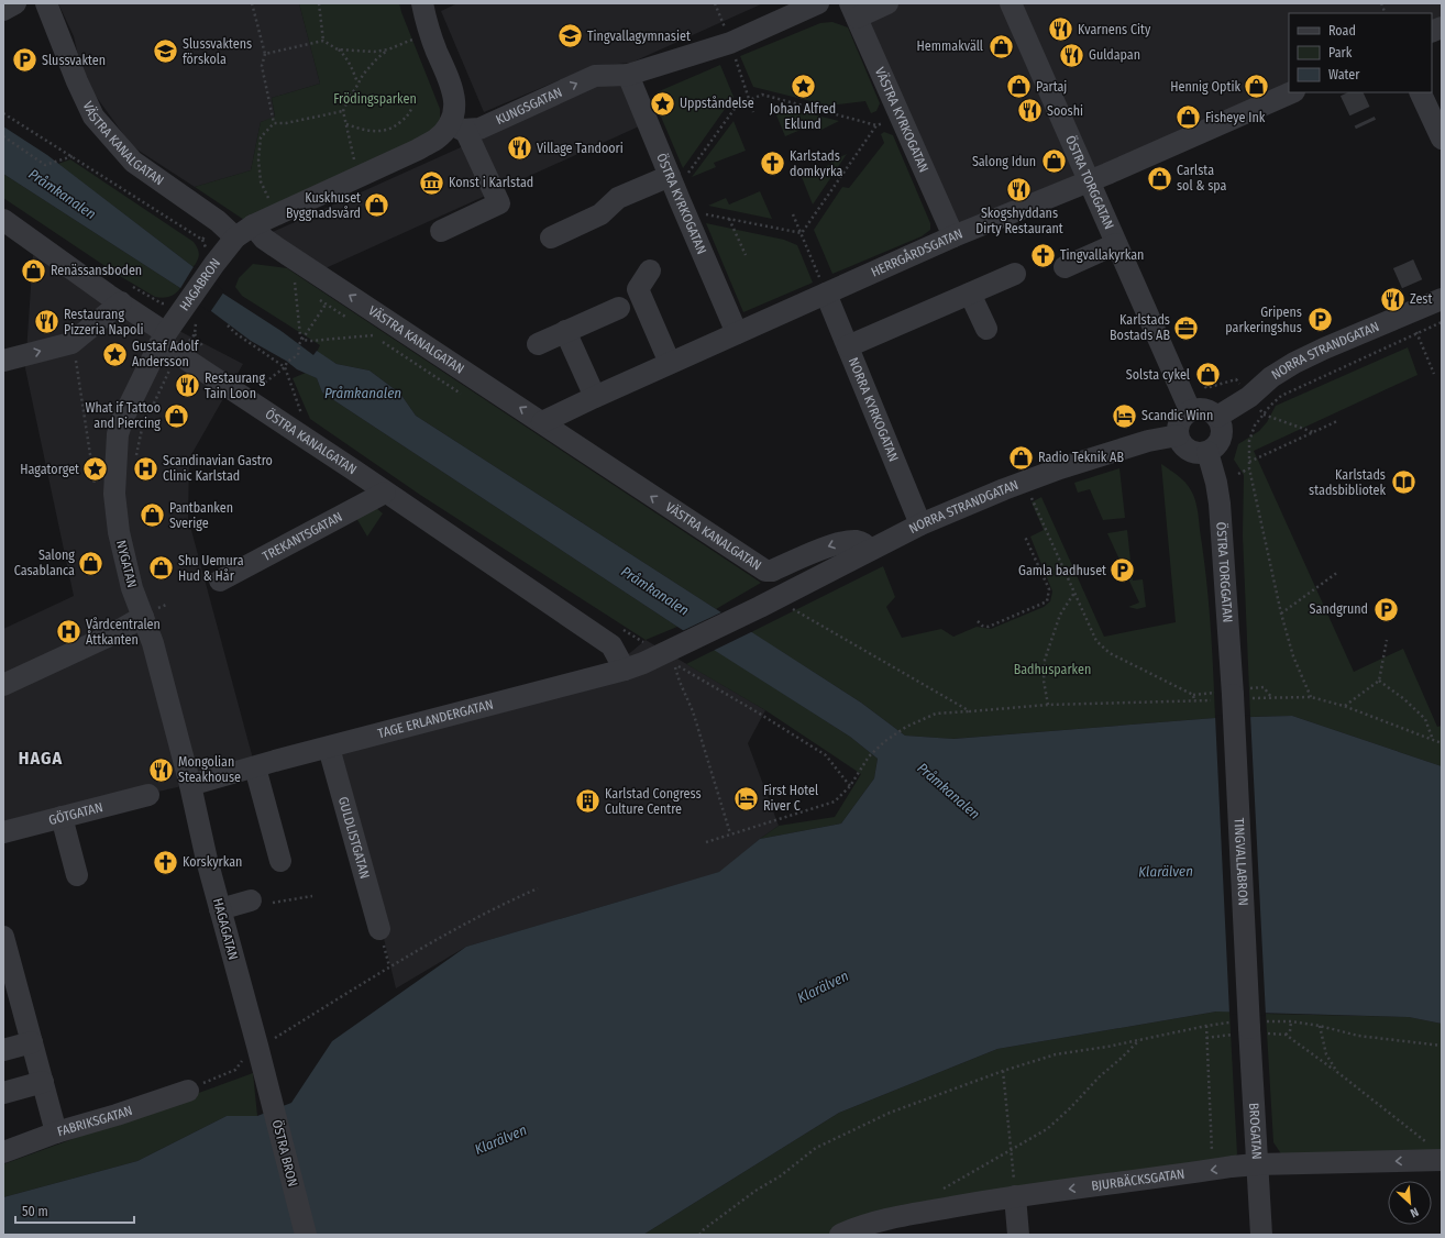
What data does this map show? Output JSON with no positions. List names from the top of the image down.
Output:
{
  "streets": {
    "street": [
      "KUNGSGATAN",
      "VÄSTRA KYRKOGATAN",
      "VÄSTRA KANALGATAN",
      "ÖSTRA TORGGATAN",
      "ÖSTRA KYRKOGATAN",
      "HERRGÅRDSGATAN",
      "HAGABRON",
      "NORRA STRANDGATAN",
      "NORRA KYRKOGATAN",
      "ÖSTRA KANALGATAN",
      "TREKANTSGATAN",
      "NYGATAN",
      "TAGE ERLANDERGATAN",
      "GÖTGATAN",
      "GULDLISTGATAN",
      "TINGVALLABRON",
      "HAGAGATAN",
      "FABRIKSGATAN",
      "BROGATAN",
      "ÖSTRA BRON",
      "BJURBÄCKSGATAN"
    ]
  },
  "crossings": [
    ["KUNGSGATAN", "ÖSTRA KYRKOGATAN"],
    ["VÄSTRA KYRKOGATAN", "HERRGÅRDSGATAN"],
    ["VÄSTRA KANALGATAN", "HERRGÅRDSGATAN"],
    ["VÄSTRA KANALGATAN", "HAGABRON"],
    ["VÄSTRA KANALGATAN", "NORRA STRANDGATAN"],
    ["ÖSTRA TORGGATAN", "HERRGÅRDSGATAN"],
    ["ÖSTRA TORGGATAN", "NORRA STRANDGATAN"],
    ["ÖSTRA TORGGATAN", "TINGVALLABRON"],
    ["ÖSTRA KYRKOGATAN", "HERRGÅRDSGATAN"],
    ["HERRGÅRDSGATAN", "NORRA KYRKOGATAN"],
    ["HAGABRON", "ÖSTRA KANALGATAN"],
    ["HAGABRON", "NYGATAN"],
    ["NORRA STRANDGATAN", "NORRA KYRKOGATAN"],
    ["NORRA STRANDGATAN", "TAGE ERLANDERGATAN"],
    ["ÖSTRA KANALGATAN", "TREKANTSGATAN"],
    ["ÖSTRA KANALGATAN", "NYGATAN"],
    ["ÖSTRA KANALGATAN", "TAGE ERLANDERGATAN"],
    ["NYGATAN", "TAGE ERLANDERGATAN"],
    ["NYGATAN", "HAGAGATAN"],
    ["TAGE ERLANDERGATAN", "GULDLISTGATAN"],
    ["TAGE ERLANDERGATAN", "HAGAGATAN"],
    ["TINGVALLABRON", "BROGATAN"],
    ["HAGAGATAN", "ÖSTRA BRON"],
    ["BROGATAN", "BJURBÄCKSGATAN"]
  ],
  "one_way": ["VÄSTRA KANALGATAN", "BJURBÄCKSGATAN"],
  "districts": ["HAGA"],
  "water": ["Pråmkanalen", "Klarälven"],
  "parks": ["Frödingsparken", "Badhusparken"],
  "places": {
    "restaurant": [
      "Kvarnens City",
      "Guldapan",
      "Sooshi",
      "Village Tandoori",
      "Skogshyddans Dirty Restaurant",
      "Zest",
      "Restaurang Pizzeria Napoli",
      "Restaurang Tain Loon",
      "Mongolian Steakhouse"
    ],
    "school or university": ["Tingvallagymnasiet", "Slussvaktens förskola"],
    "shop": [
      "Hemmakväll",
      "Partaj",
      "Hennig Optik",
      "Fisheye Ink",
      "Salong Idun",
      "Carlsta sol & spa",
      "Kuskhuset Byggnadsvård",
      "Renässansboden",
      "Solsta cykel",
      "What if Tattoo and Piercing",
      "Radio Teknik AB",
      "Pantbanken Sverige",
      "Salong Casablanca",
      "Shu Uemura Hud & Hår"
    ],
    "parking": [
      "Slussvakten",
      "Gripens parkeringshus",
      "Gamla badhuset",
      "Sandgrund"
    ],
    "place": [
      "Johan Alfred Eklund",
      "Uppståndelse",
      "Gustaf Adolf Andersson",
      "Hagatorget"
    ],
    "church": ["Karlstads domkyrka", "Tingvallakyrkan", "Korskyrkan"],
    "museum": ["Konst i Karlstad"],
    "office": ["Karlstads Bostads AB"],
    "hotel": ["Scandic Winn", "First Hotel River C"],
    "hospital": ["Scandinavian Gastro Clinic Karlstad", "Vårdcentralen Åttkanten"],
    "library": ["Karlstads stadsbibliotek"],
    "building": ["Karlstad Congress Culture Centre"]
  },
  "legend": ["Road", "Park", "Water"],
  "scale_bar": "50 m",
  "north": "bottom right"
}
